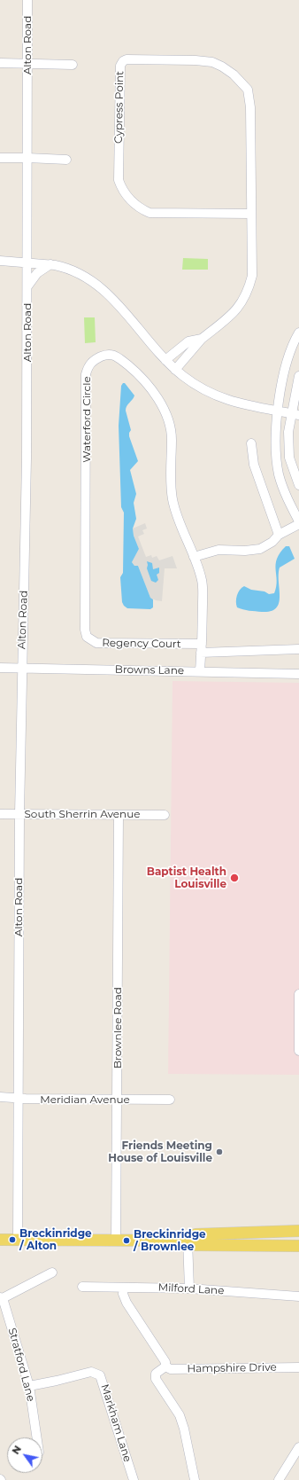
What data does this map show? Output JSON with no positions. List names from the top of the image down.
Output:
{
  "streets": {
    "street": [
      "Alton Road",
      "Cypress Point",
      "Waterford Circle",
      "Regency Court",
      "Browns Lane",
      "South Sherrin Avenue",
      "Brownlee Road",
      "Meridian Avenue",
      "Milford Lane",
      "Stratford Lane",
      "Hampshire Drive",
      "Markham Lane"
    ]
  },
  "crossings": [
    ["Alton Road", "Browns Lane"],
    ["Alton Road", "South Sherrin Avenue"],
    ["Alton Road", "Meridian Avenue"],
    ["Waterford Circle", "Regency Court"],
    ["Waterford Circle", "Browns Lane"],
    ["South Sherrin Avenue", "Brownlee Road"],
    ["Brownlee Road", "Meridian Avenue"],
    ["Stratford Lane", "Markham Lane"]
  ],
  "places": [
    "Baptist Health Louisville",
    "Friends Meeting House of Louisville",
    "Breckinridge / Alton",
    "Breckinridge / Brownlee"
  ],
  "north": "top left"
}
